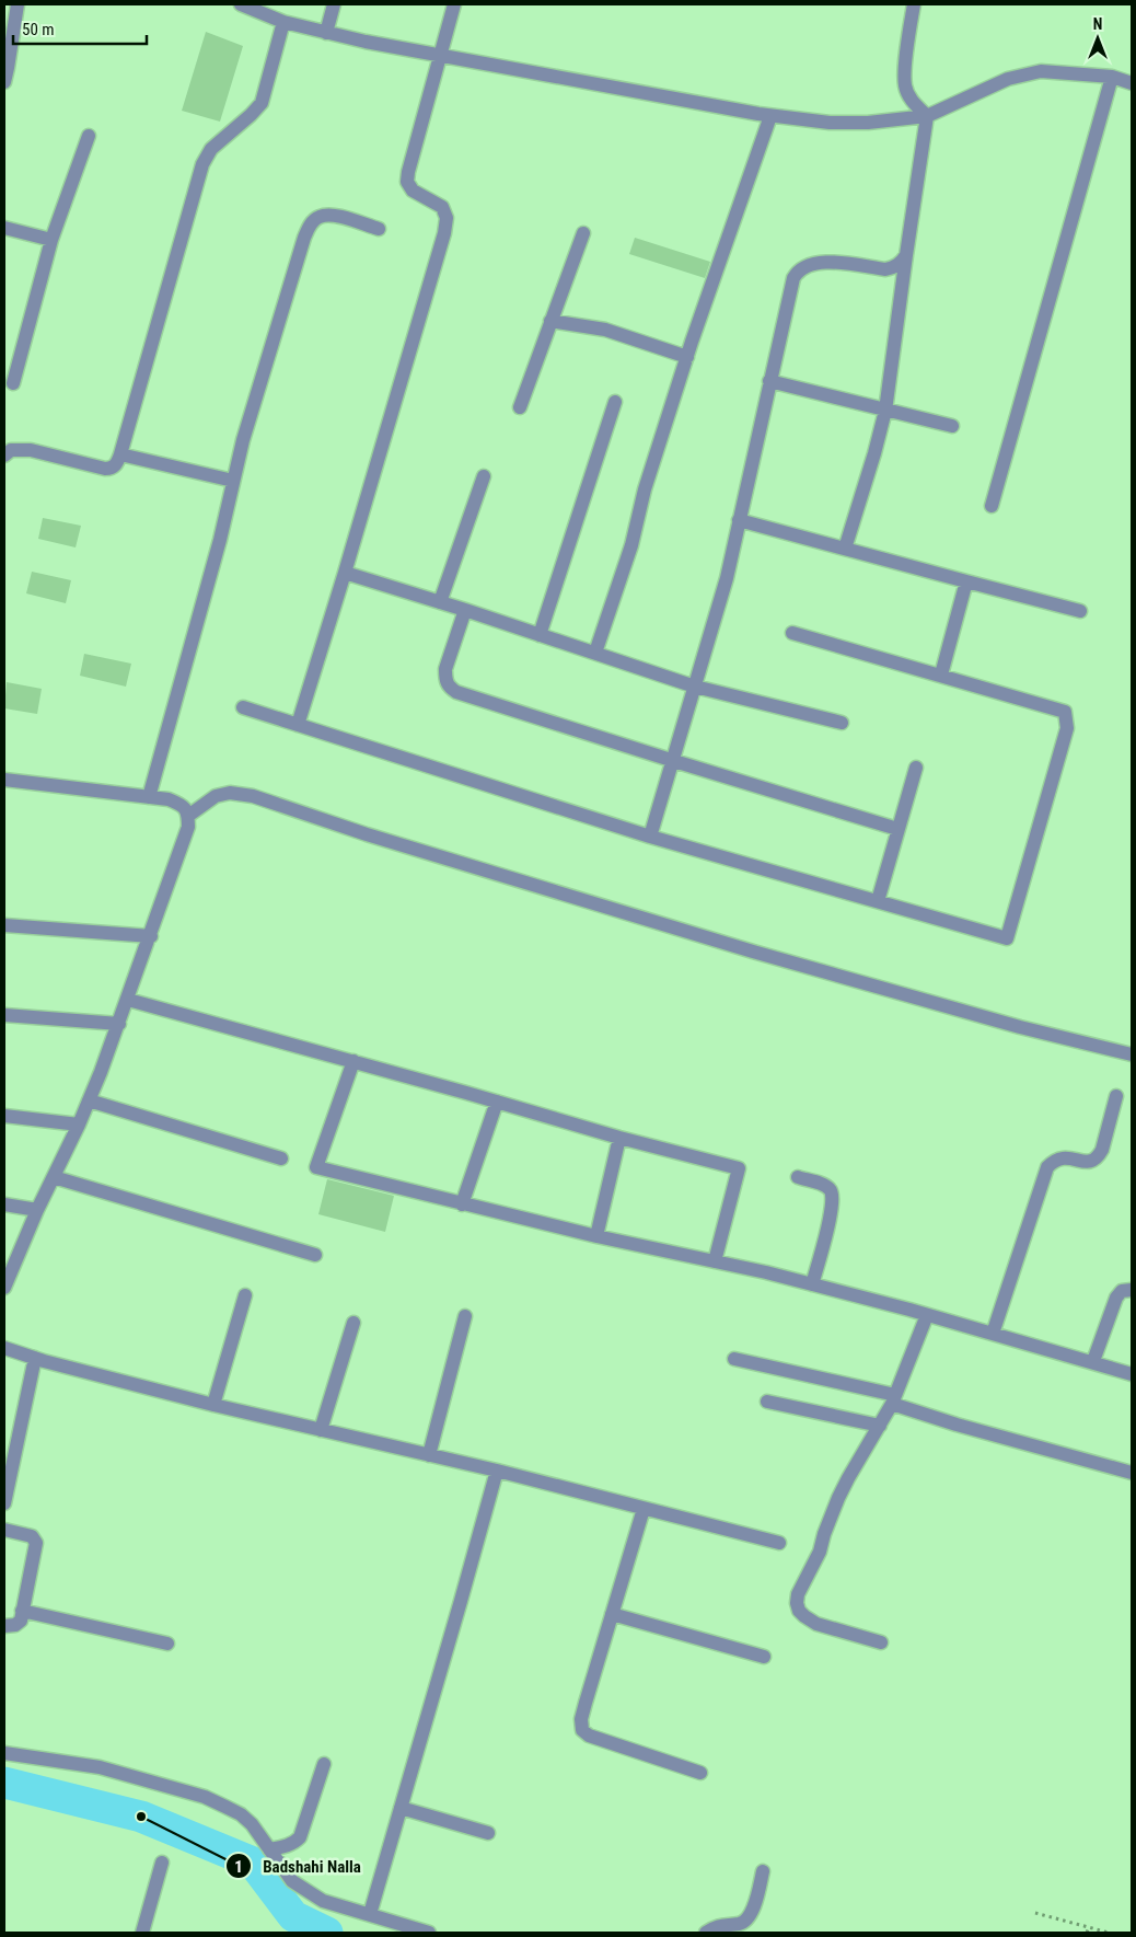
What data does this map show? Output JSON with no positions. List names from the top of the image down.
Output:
{
  "places": ["Badshahi Nalla"],
  "scale_bar": "50 m",
  "north": "top"
}
